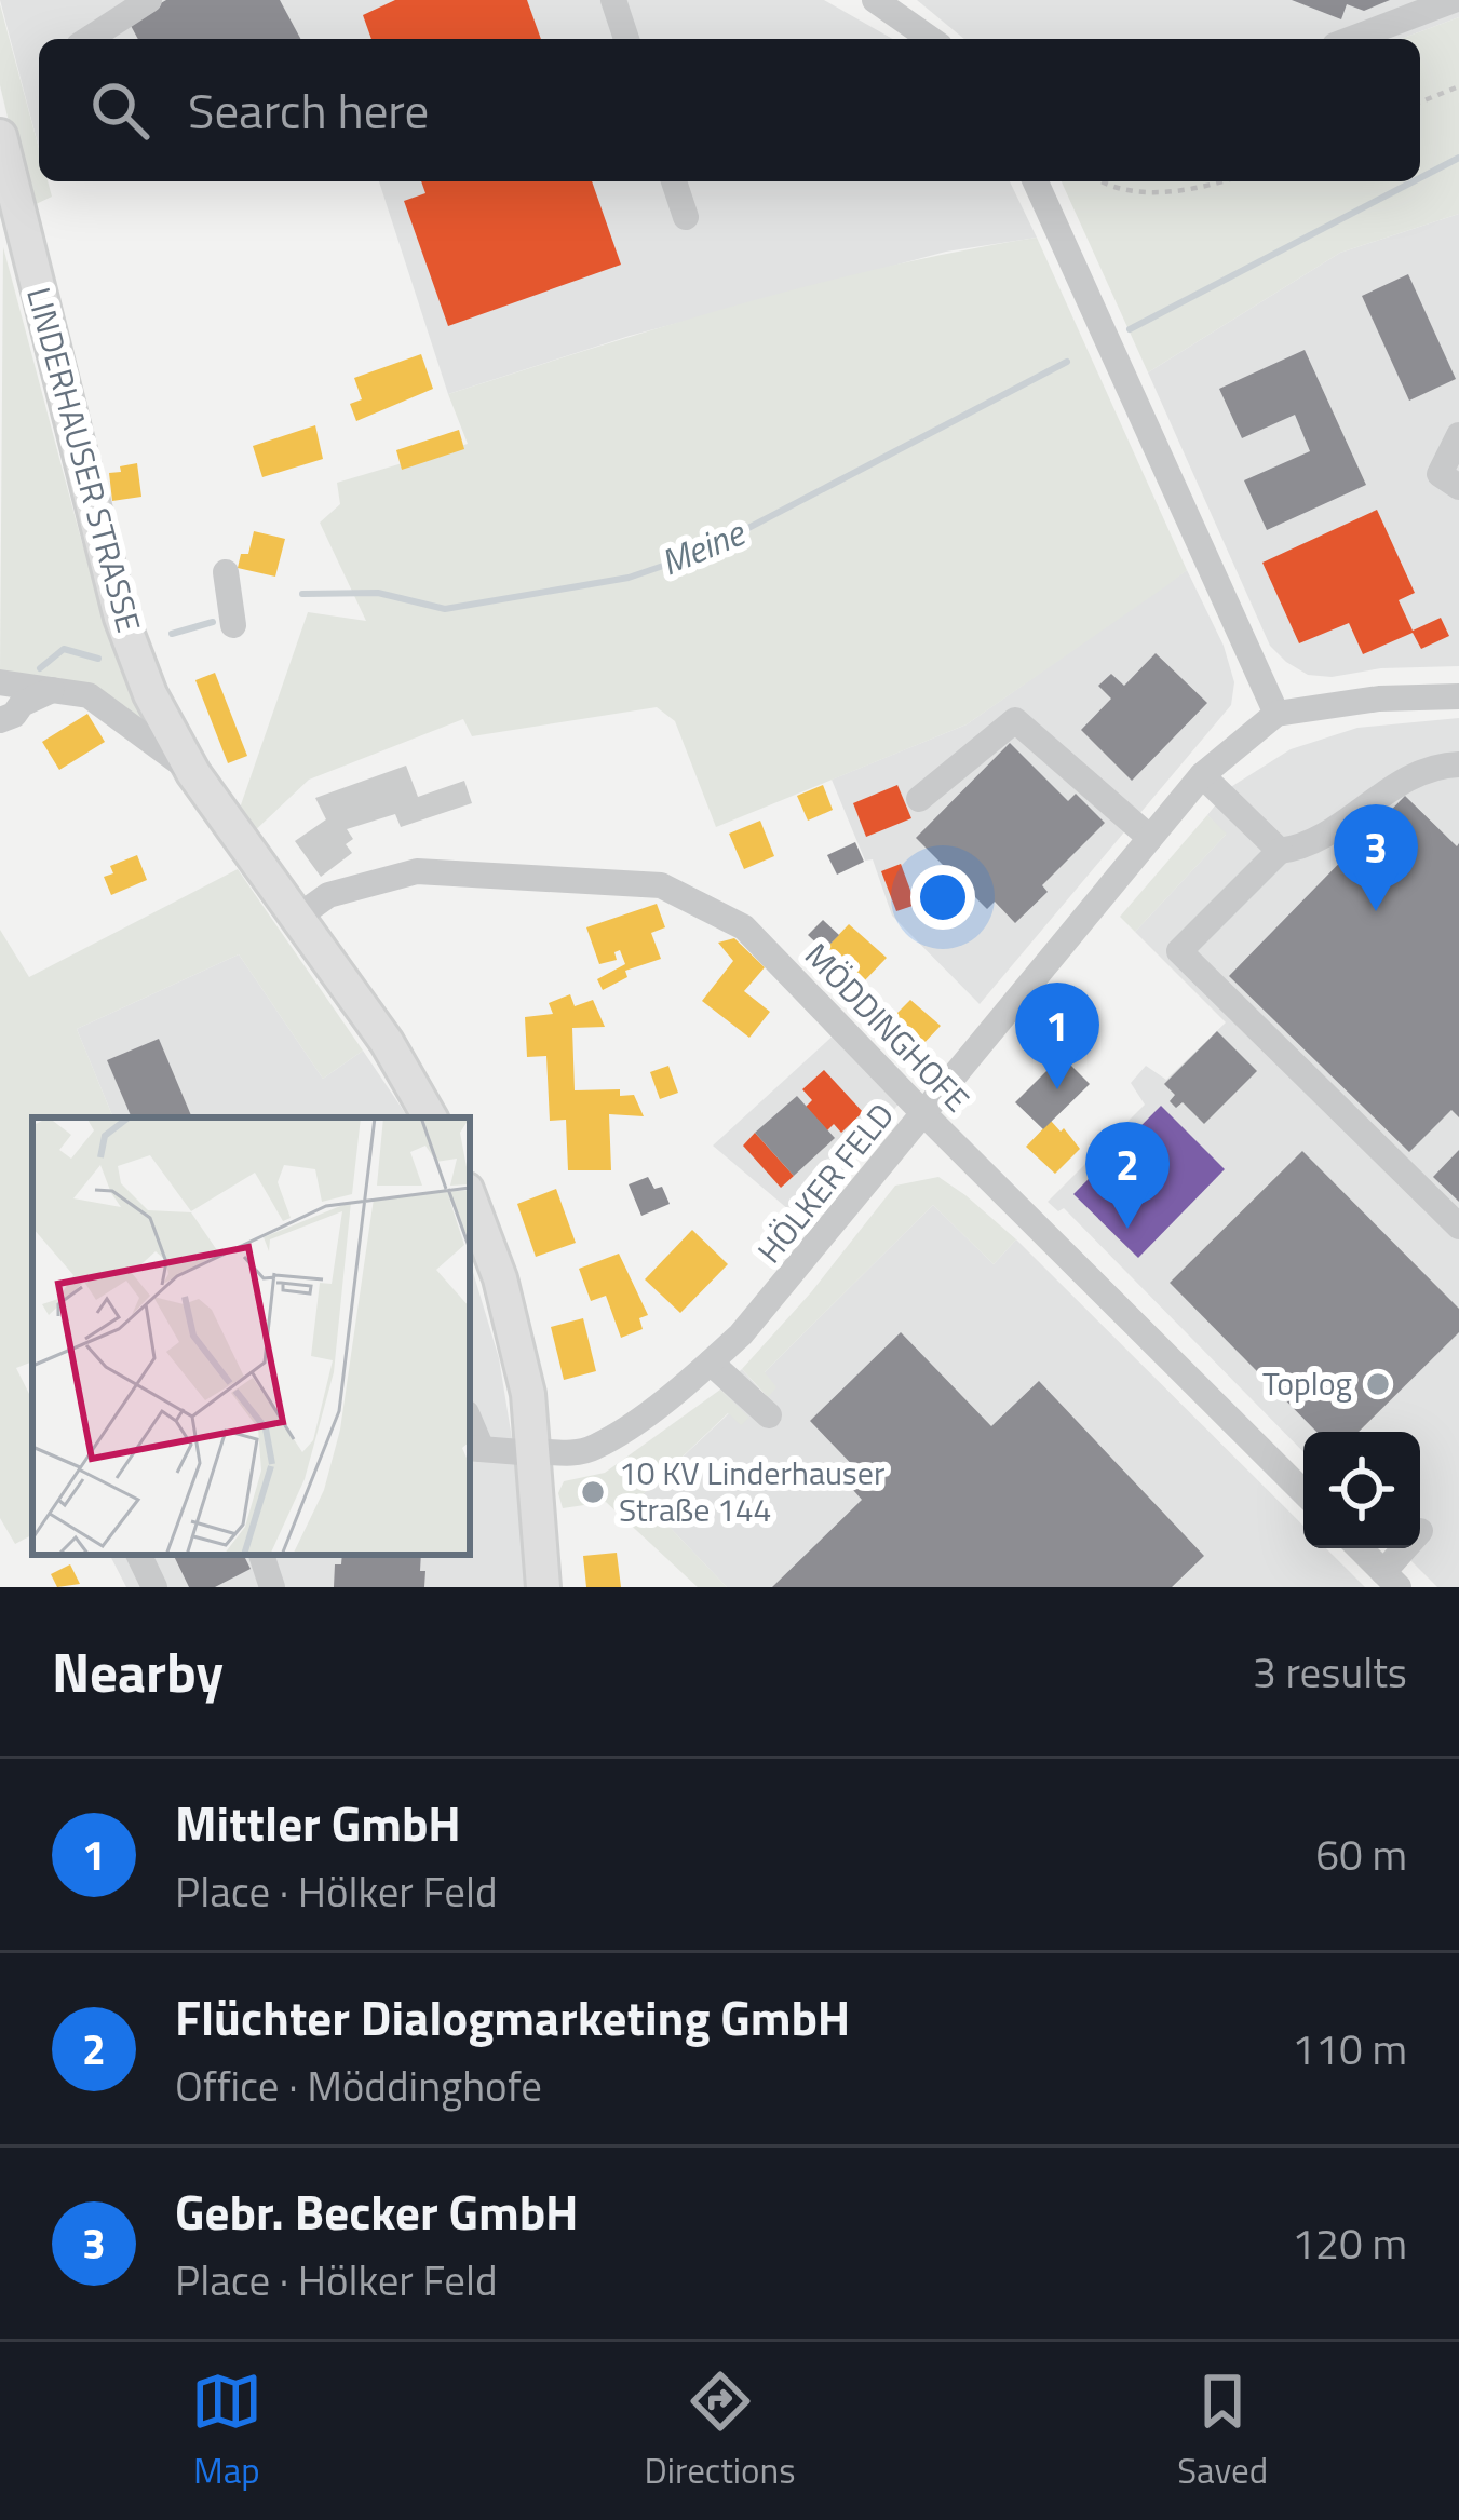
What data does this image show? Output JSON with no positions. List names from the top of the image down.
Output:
{
  "streets": {
    "main road": ["LINDERHAUSER STRASSE"],
    "street": ["MÖDDINGHOFE", "HÖLKER FELD"]
  },
  "crossings": [
    ["LINDERHAUSER STRASSE", "MÖDDINGHOFE"],
    ["MÖDDINGHOFE", "HÖLKER FELD"]
  ],
  "water": ["Meine"],
  "places": ["Toplog", "10 KV Linderhauser Straße 144"],
  "page": {
    "search": "Search here",
    "pins": ["3", "1", "2"],
    "heading": ["Nearby", "3 results"],
    "list": [
      {
        "mark": "1",
        "name": "Mittler GmbH",
        "note": "Place · Hölker Feld",
        "value": "60 m"
      },
      {
        "mark": "2",
        "name": "Flüchter Dialogmarketing GmbH",
        "note": "Office · Möddinghofe",
        "value": "110 m"
      },
      {
        "mark": "3",
        "name": "Gebr. Becker GmbH",
        "note": "Place · Hölker Feld",
        "value": "120 m"
      }
    ],
    "nav": ["Map", "Directions", "Saved"]
  }
}
